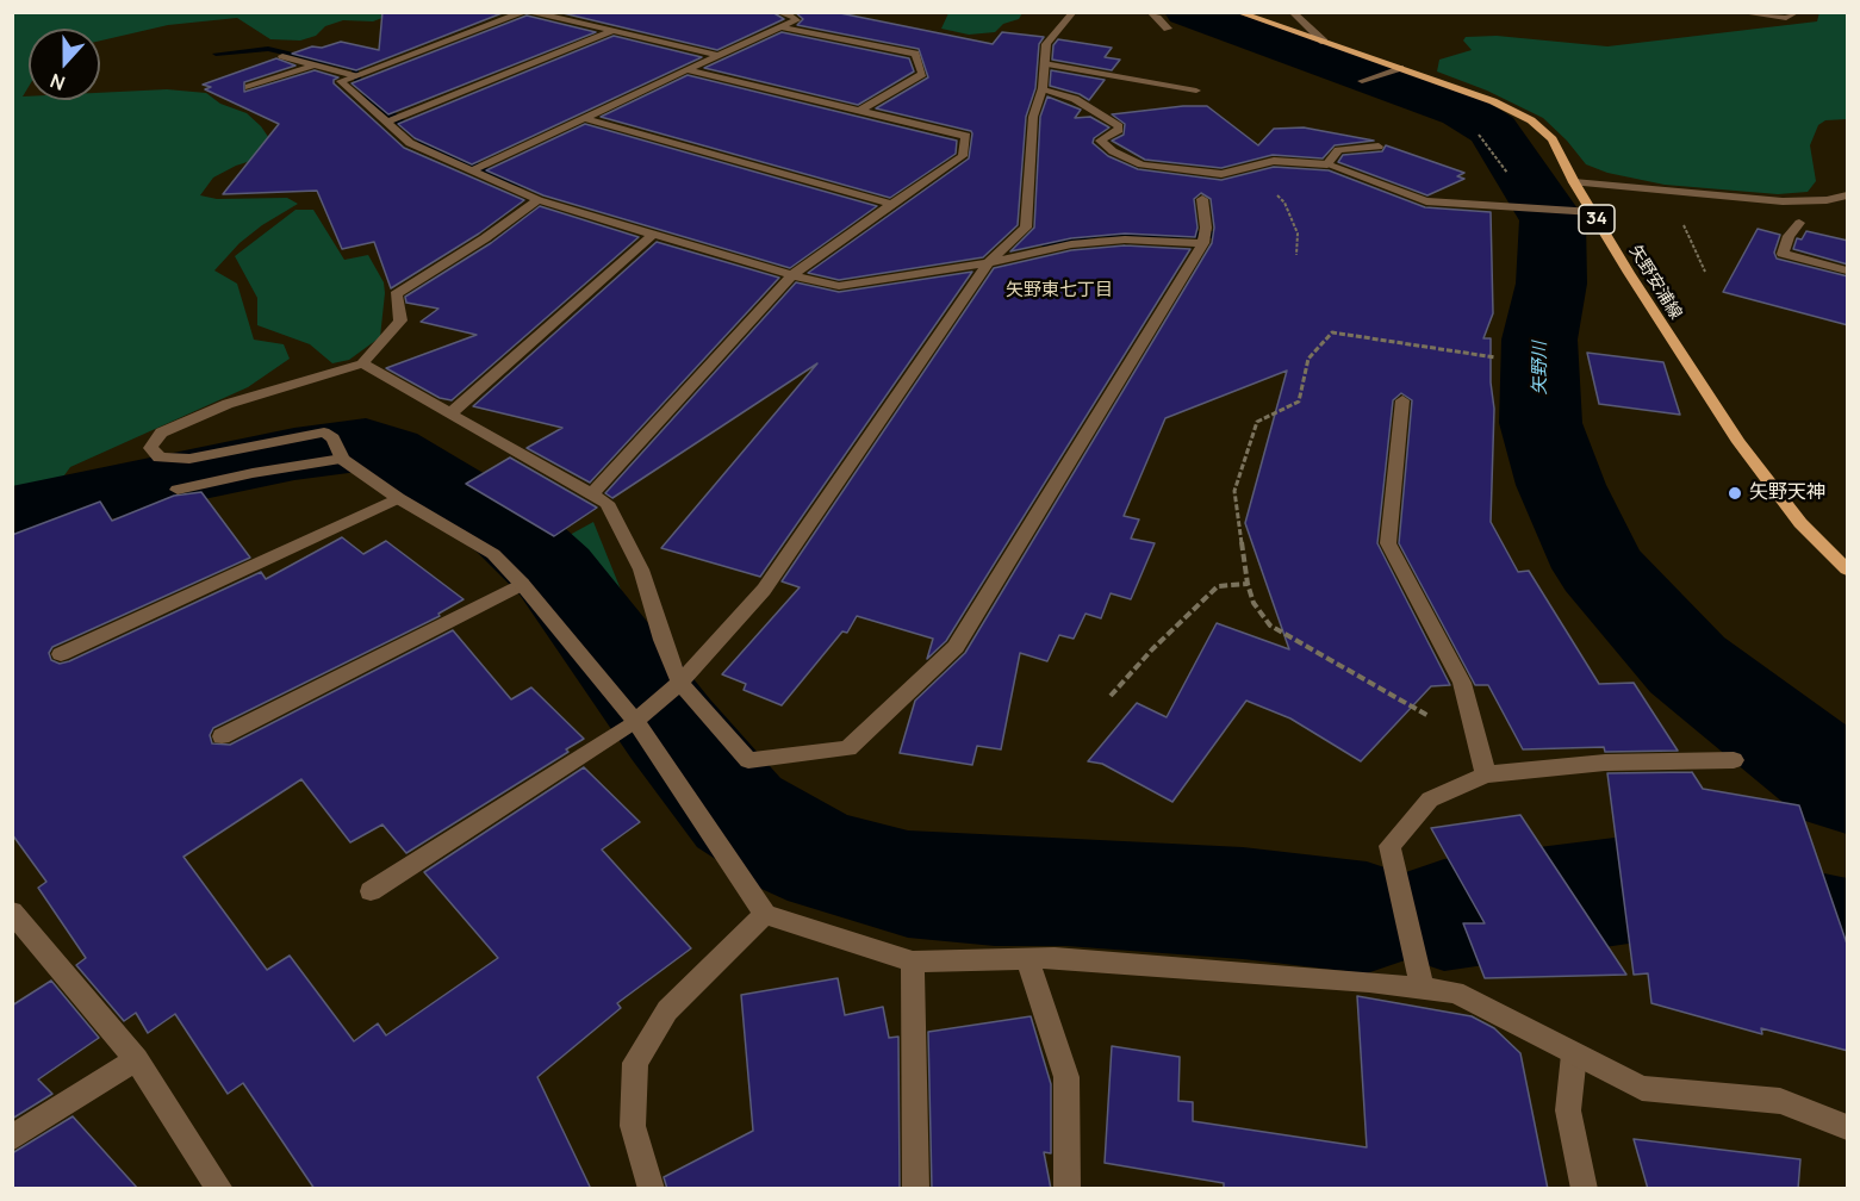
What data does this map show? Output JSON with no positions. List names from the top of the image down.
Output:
{
  "streets": {
    "main road": ["34", "矢野安浦線"]
  },
  "districts": ["矢野東七丁目"],
  "water": ["矢野川"],
  "places": ["矢野天神"],
  "north": "bottom"
}
